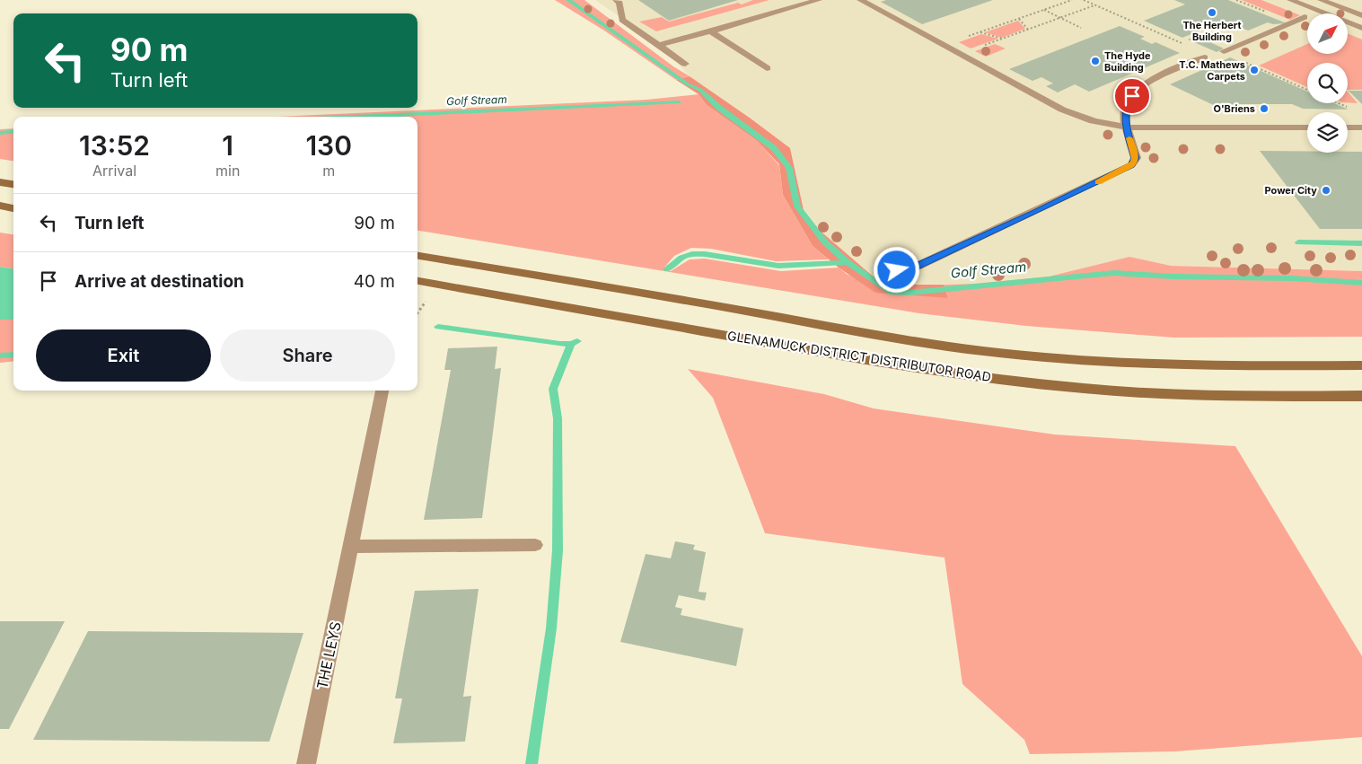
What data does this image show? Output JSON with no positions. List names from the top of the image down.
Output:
{
  "streets": {
    "main road": ["GLENAMUCK DISTRICT DISTRIBUTOR ROAD"],
    "street": ["THE LEYS"]
  },
  "water": ["Golf Stream"],
  "places": [
    "The Herbert Building",
    "The Hyde Building",
    "T.C. Mathews Carpets",
    "O'Briens",
    "Power City"
  ],
  "north": "top right",
  "page": {
    "turn": ["90 m", "Turn left"],
    "eta": [
      "13:52",
      "Arrival",
      "1",
      "min",
      "130",
      "m"
    ],
    "list": [
      {
        "name": "Turn left",
        "value": "90 m"
      },
      {
        "name": "Arrive at destination",
        "value": "40 m"
      }
    ],
    "buttons": ["Exit", "Share"]
  }
}
